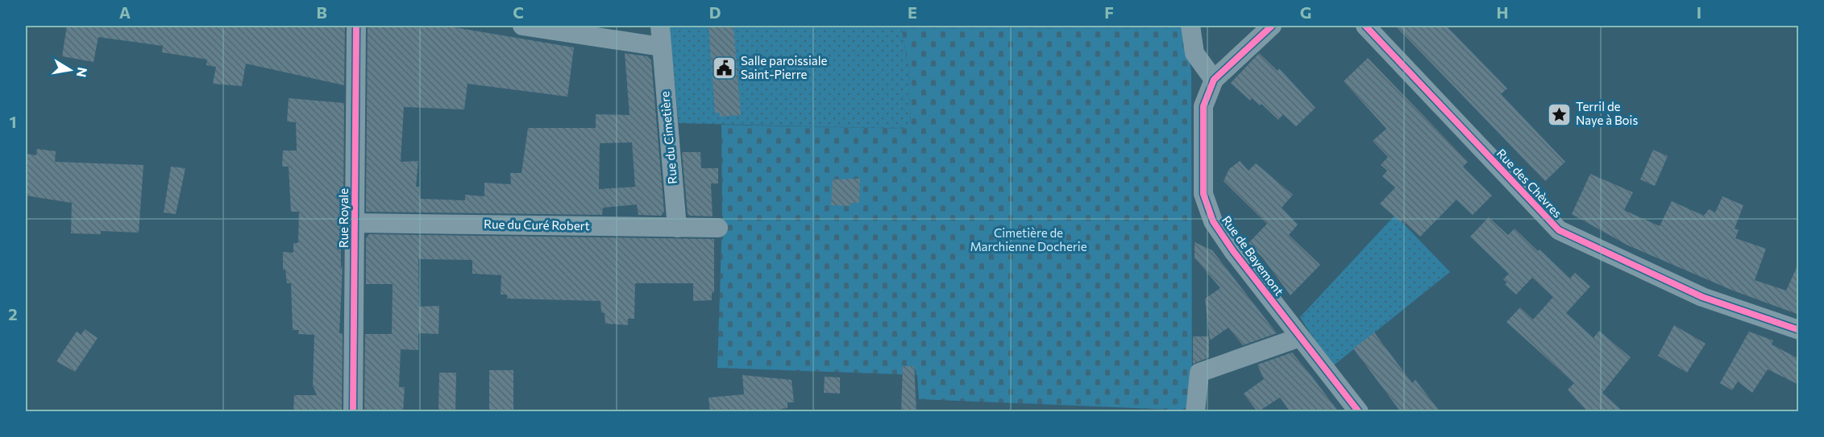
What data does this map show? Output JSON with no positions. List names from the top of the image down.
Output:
{
  "streets": {
    "street": [
      "Rue du Cimetière",
      "Rue des Chèvres",
      "Rue Royale",
      "Rue du Curé Robert",
      "Rue de Bayemont"
    ]
  },
  "crossings": [
    ["Rue du Cimetière", "Rue du Curé Robert"],
    ["Rue Royale", "Rue du Curé Robert"]
  ],
  "parks": ["Cimetière de Marchienne Docherie"],
  "places": {
    "public building": ["Salle paroissiale Saint-Pierre"],
    "place": ["Terril de Naye à Bois"]
  },
  "north": "right",
  "grid": {
    "columns": [
      "A",
      "B",
      "C",
      "D",
      "E",
      "F",
      "G",
      "H",
      "I"
    ],
    "rows": ["1", "2"]
  }
}
